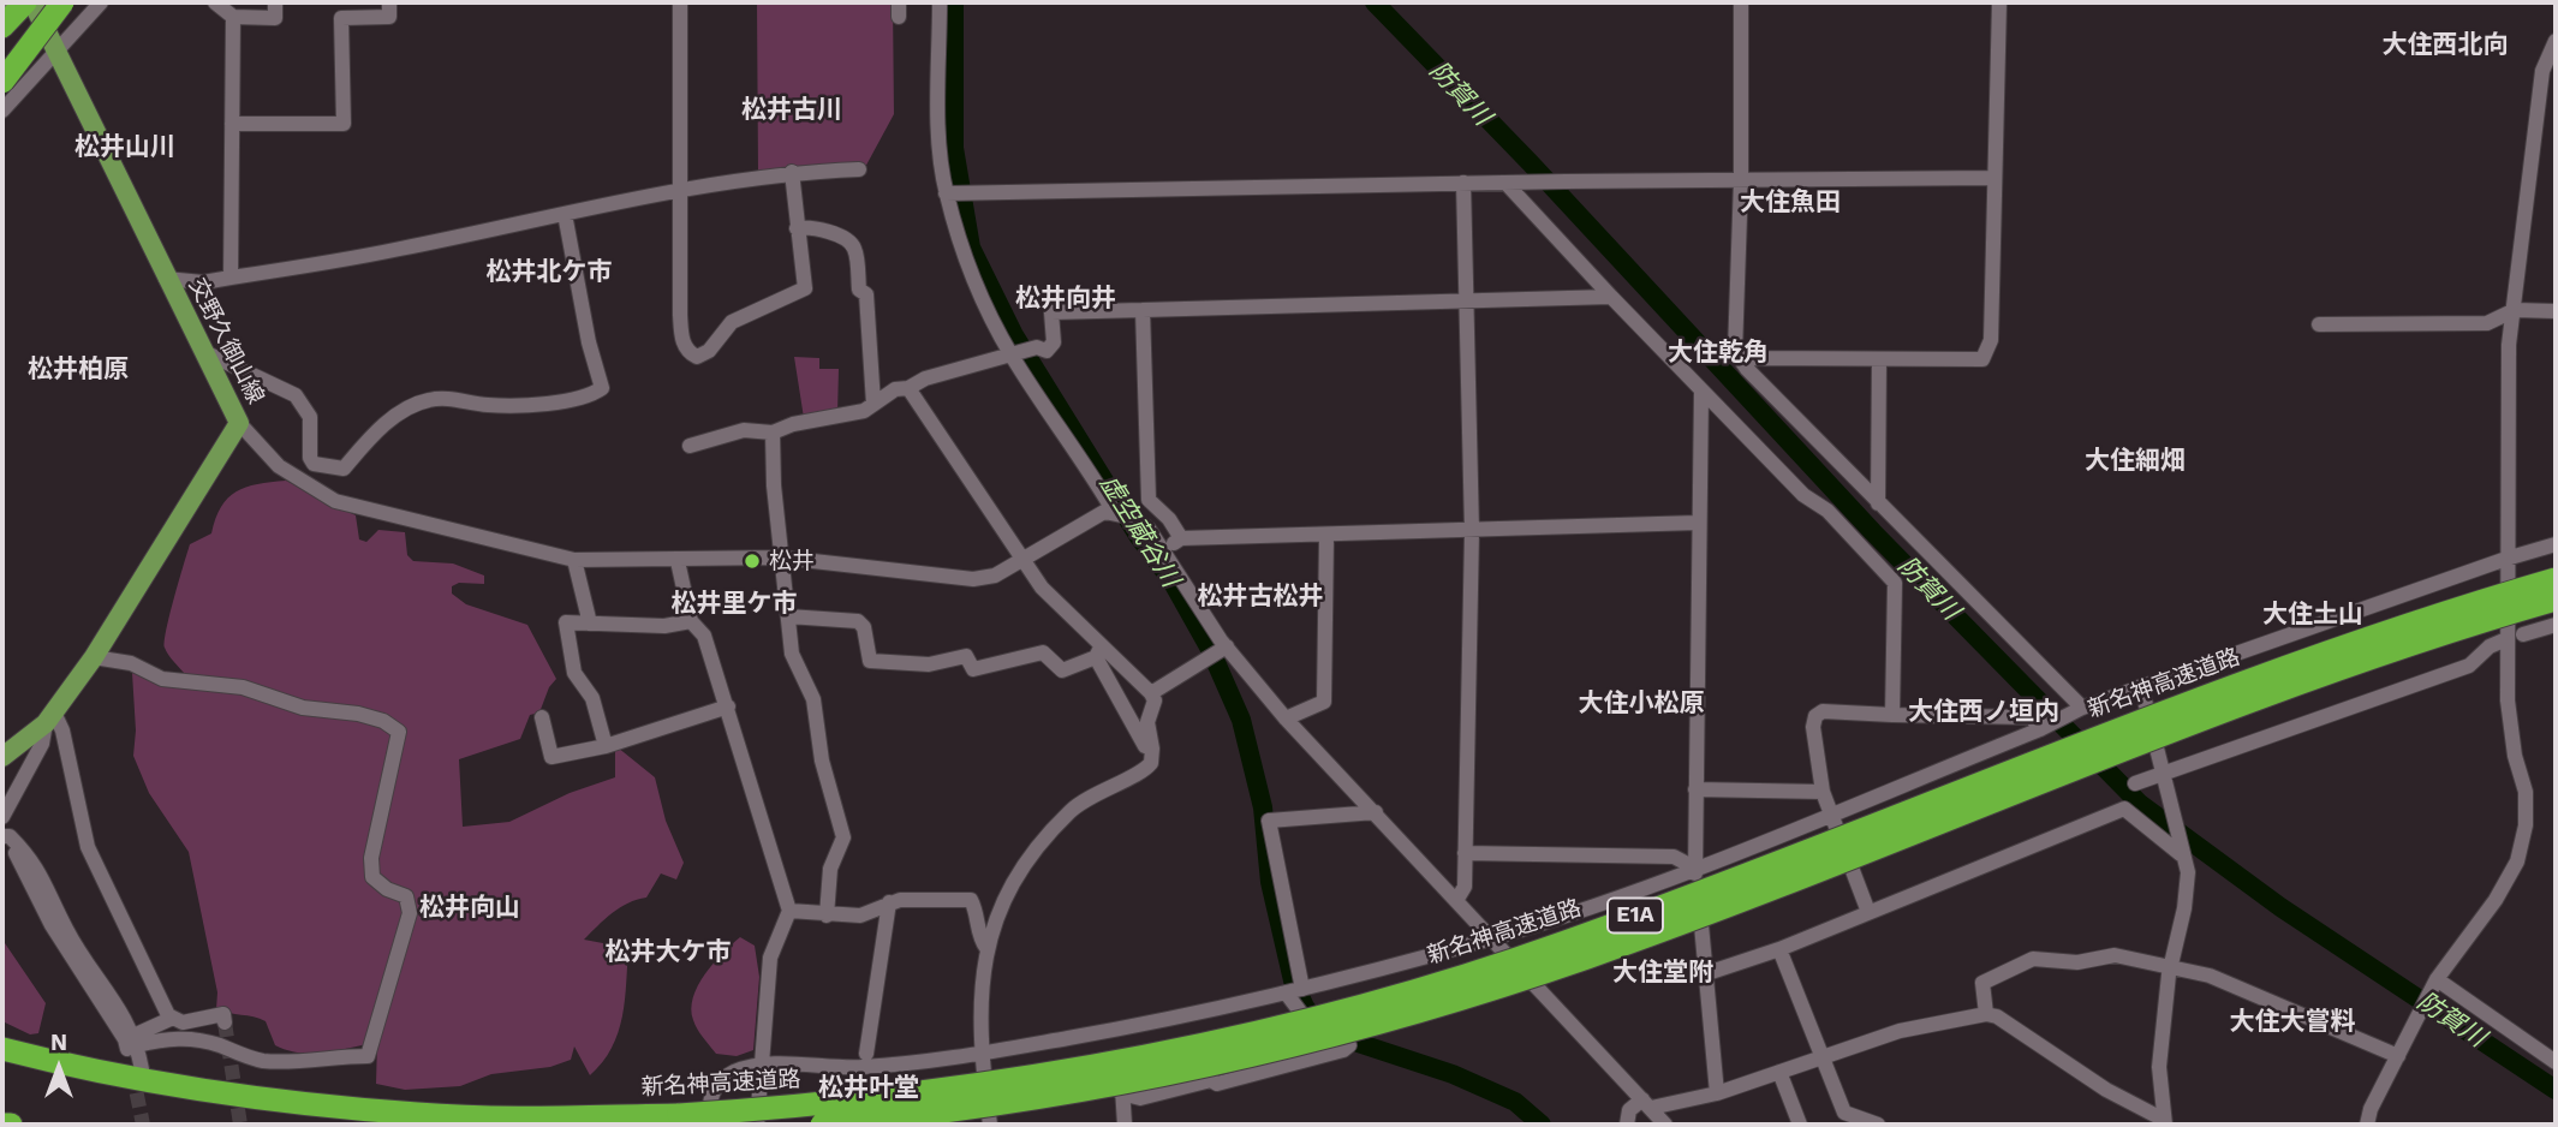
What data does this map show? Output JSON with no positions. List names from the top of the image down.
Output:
{
  "streets": {
    "highway": ["新名神高速道路", "E1A"],
    "main road": ["交野久御山線"]
  },
  "districts": [
    "大住西北向",
    "松井古川",
    "松井山川",
    "大住魚田",
    "松井北ケ市",
    "松井向井",
    "大住乾角",
    "松井柏原",
    "大住細畑",
    "松井古松井",
    "松井里ケ市",
    "大住土山",
    "大住小松原",
    "大住西ノ垣内",
    "松井向山",
    "松井大ケ市",
    "大住堂附",
    "大住大嘗料",
    "松井叶堂"
  ],
  "water": ["防賀川", "虚空蔵谷川"],
  "places": ["松井"],
  "north": "top"
}
